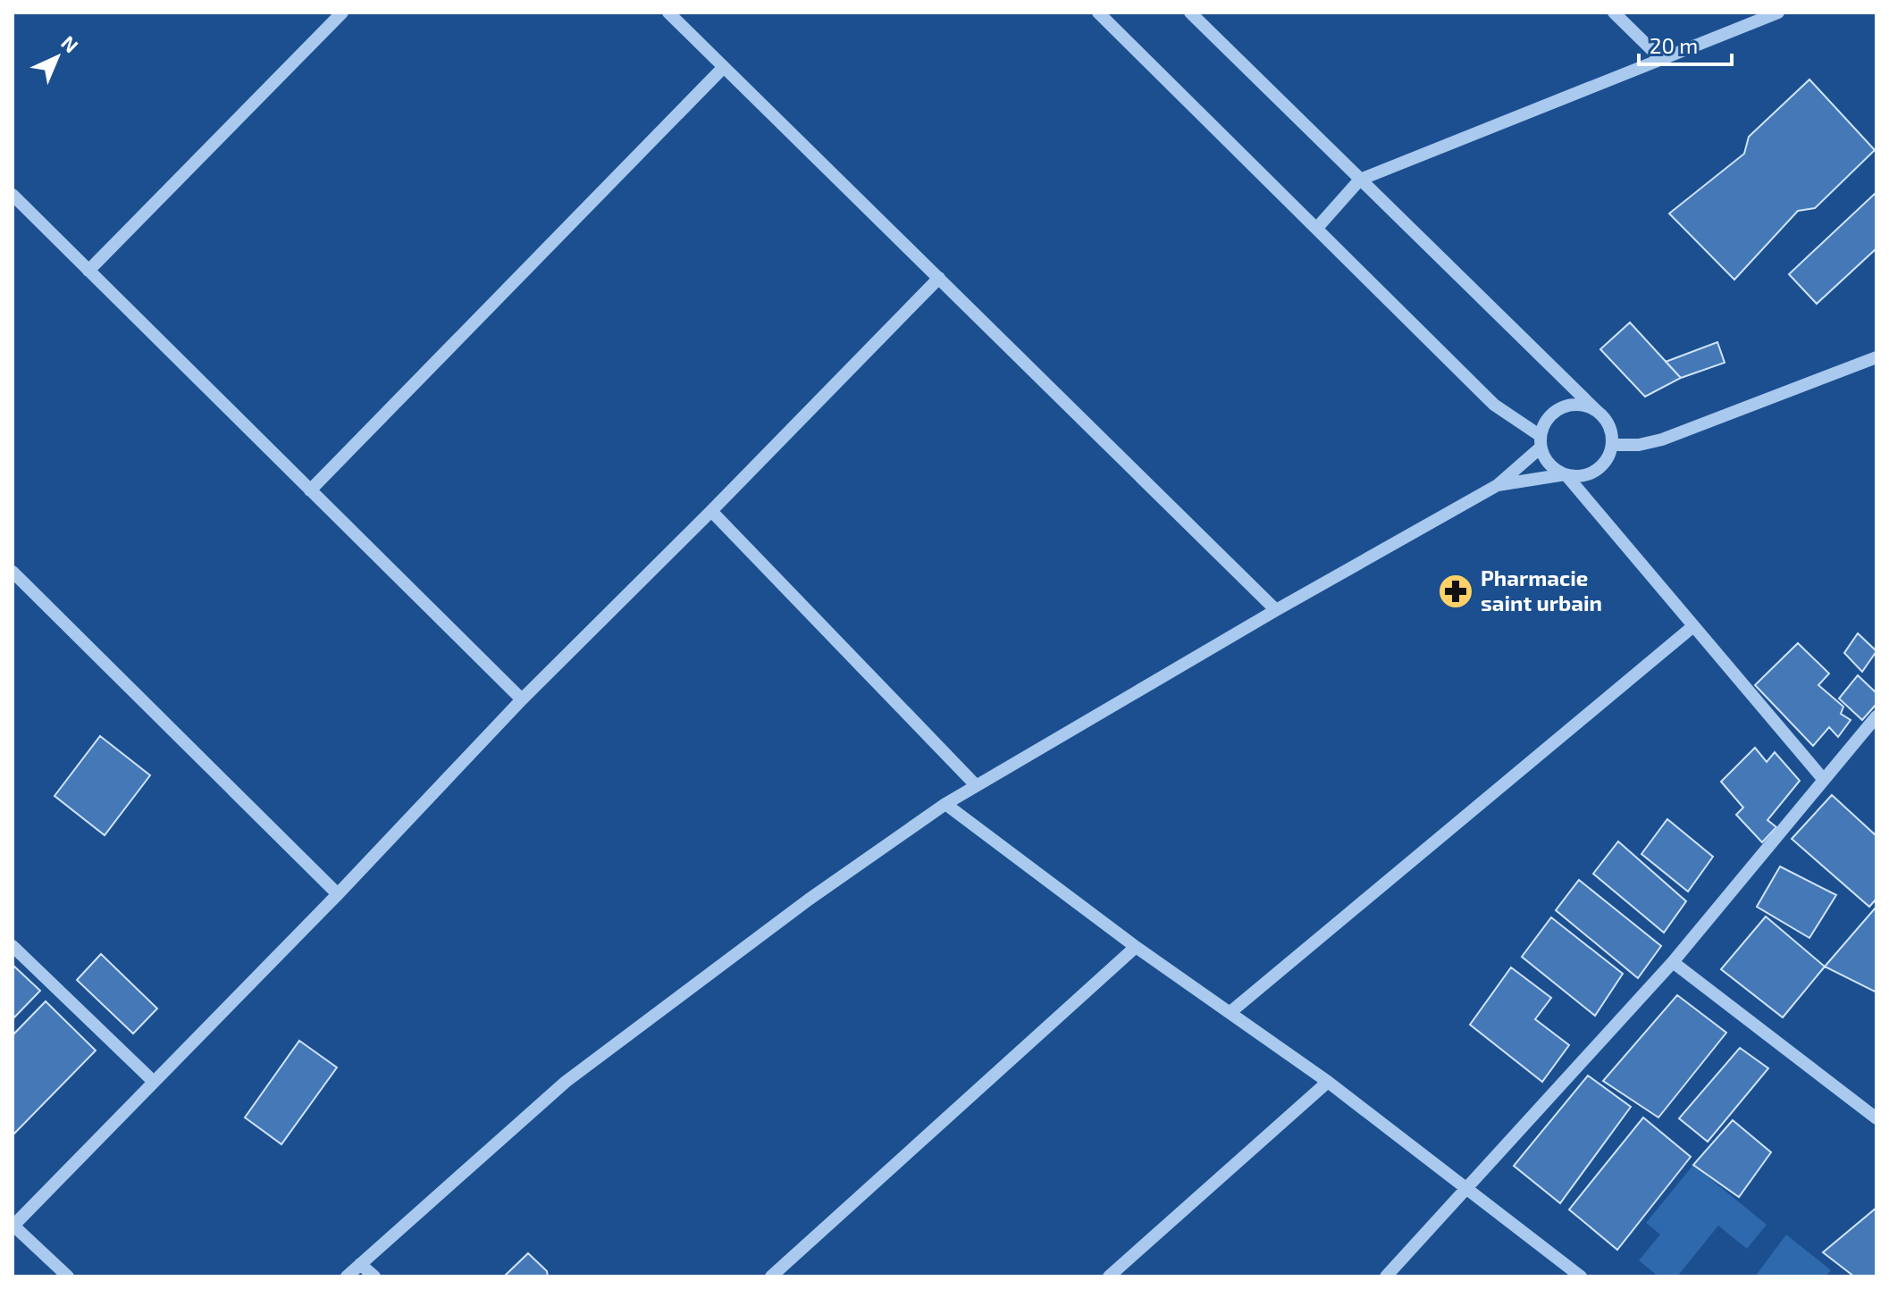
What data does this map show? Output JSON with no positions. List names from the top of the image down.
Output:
{
  "places": {
    "pharmacy": ["Pharmacie saint urbain"]
  },
  "scale_bar": "20 m",
  "north": "top right"
}
